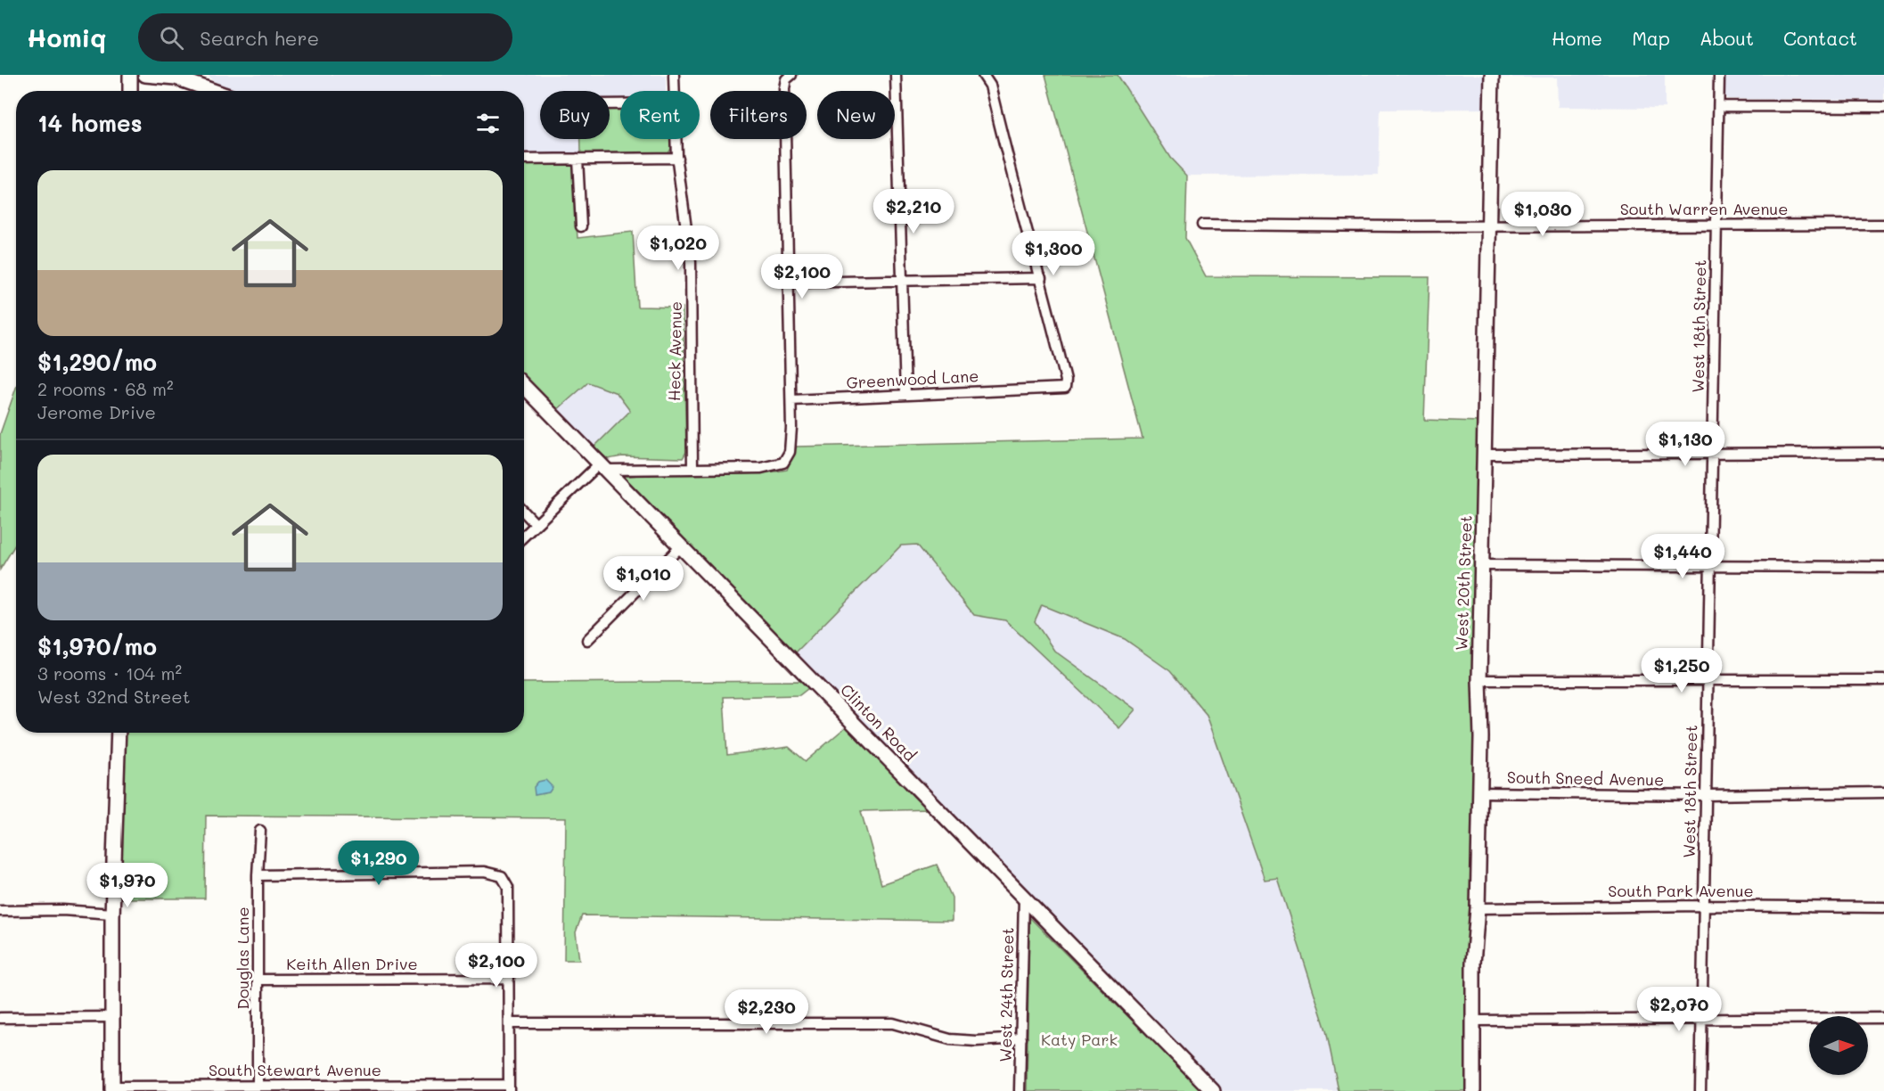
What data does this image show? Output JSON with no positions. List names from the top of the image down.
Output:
{
  "streets": {
    "street": [
      "South Warren Avenue",
      "West 18th Street",
      "Heck Avenue",
      "Greenwood Lane",
      "West 20th Street",
      "Clinton Road",
      "South Sneed Avenue",
      "South Park Avenue",
      "Douglas Lane",
      "Keith Allen Drive",
      "West 24th Street",
      "South Stewart Avenue"
    ]
  },
  "crossings": [
    ["South Warren Avenue", "West 18th Street"],
    ["South Warren Avenue", "West 20th Street"],
    ["West 18th Street", "South Sneed Avenue"],
    ["West 18th Street", "South Park Avenue"],
    ["West 20th Street", "South Sneed Avenue"],
    ["West 20th Street", "South Park Avenue"],
    ["Clinton Road", "West 24th Street"],
    ["Douglas Lane", "Keith Allen Drive"],
    ["Douglas Lane", "South Stewart Avenue"]
  ],
  "parks": ["Katy Park"],
  "north": "right",
  "page": {
    "header": "Homiq",
    "search": "Search here",
    "nav": [
      "Home",
      "Map",
      "About",
      "Contact"
    ],
    "chip": [
      "Buy",
      "Rent",
      "Filters",
      "New"
    ],
    "heading": "14 homes",
    "list": [
      {
        "name": "$1,290/mo",
        "note": "2 rooms · 68 m² · Jerome Drive"
      },
      {
        "name": "$1,970/mo",
        "note": "3 rooms · 104 m² · West 32nd Street"
      }
    ],
    "price": [
      "$2,210",
      "$1,030",
      "$1,020",
      "$1,300",
      "$2,100",
      "$1,130",
      "$1,440",
      "$1,010",
      "$1,250",
      "$1,290",
      "$1,970",
      "$2,100",
      "$2,070",
      "$2,230"
    ]
  }
}
